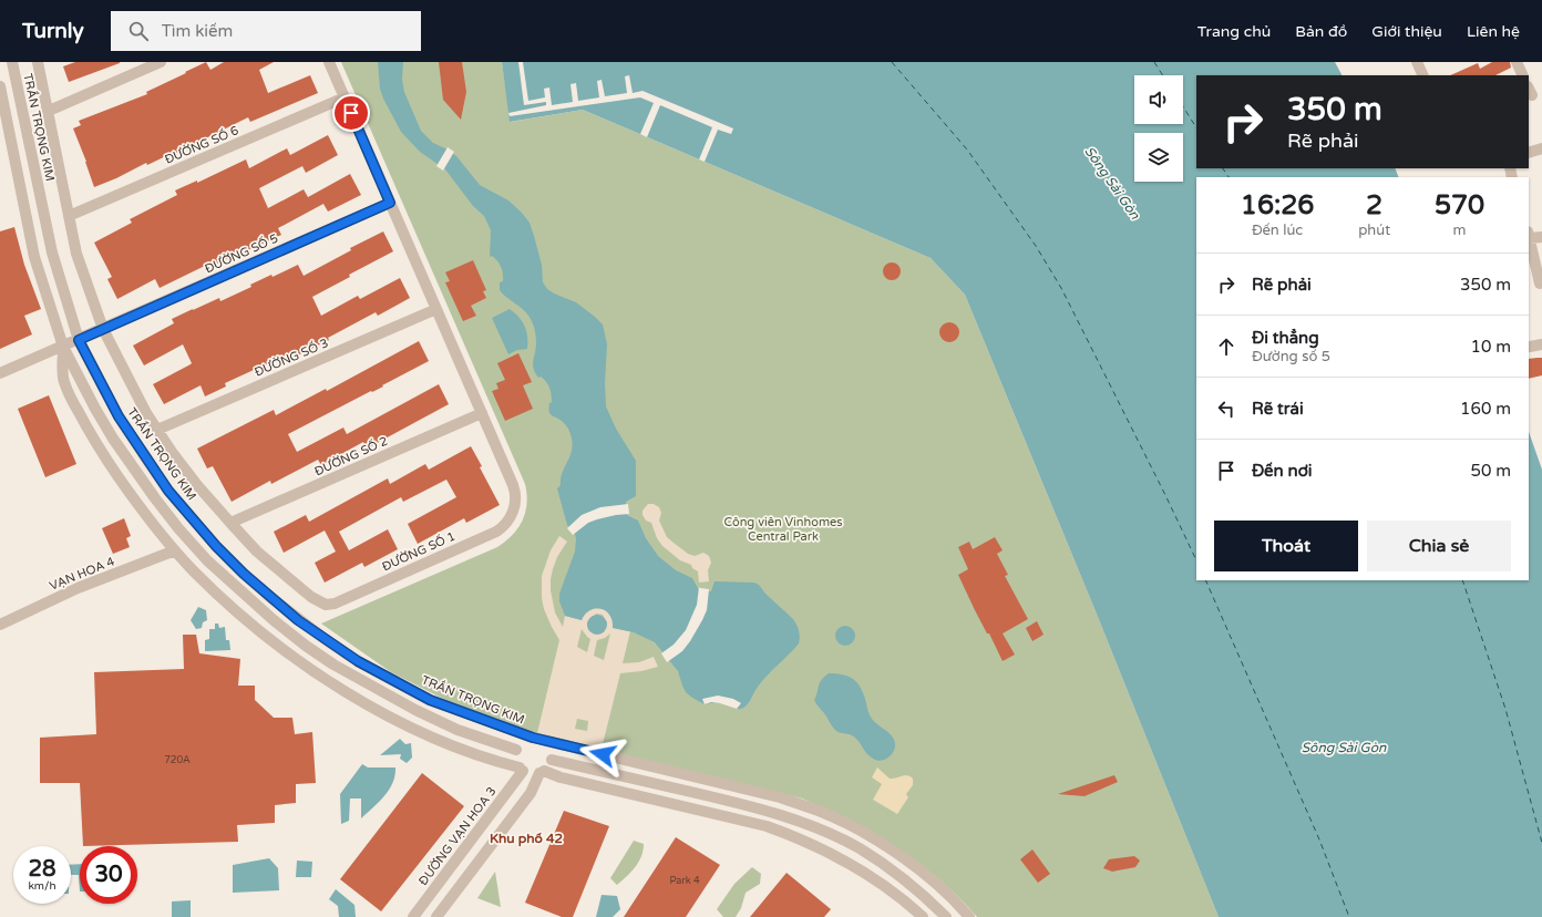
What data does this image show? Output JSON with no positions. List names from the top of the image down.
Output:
{
  "streets": {
    "street": [
      "TRẦN TRỌNG KIM",
      "ĐƯỜNG SỐ 6",
      "ĐƯỜNG SỐ 5",
      "ĐƯỜNG SỐ 3",
      "ĐƯỜNG SỐ 2",
      "ĐƯỜNG SỐ 1",
      "VẠN HOA 4",
      "ĐƯỜNG VẠN HOA 3"
    ]
  },
  "crossings": [
    ["TRẦN TRỌNG KIM", "ĐƯỜNG SỐ 5"],
    ["TRẦN TRỌNG KIM", "ĐƯỜNG VẠN HOA 3"],
    ["ĐƯỜNG SỐ 2", "ĐƯỜNG SỐ 1"]
  ],
  "districts": ["Khu phố 42"],
  "water": ["Sông Sài Gòn"],
  "parks": ["Công viên Vinhomes Central Park"],
  "house_numbers": ["720A", "Park 4"],
  "page": {
    "header": "Turnly",
    "search": "Tìm kiếm",
    "nav": [
      "Trang chủ",
      "Bản đồ",
      "Giới thiệu",
      "Liên hệ"
    ],
    "turn": ["350 m", "Rẽ phải"],
    "eta": [
      "16:26",
      "Đến lúc",
      "2",
      "phút",
      "570",
      "m"
    ],
    "list": [
      {
        "name": "Rẽ phải",
        "value": "350 m"
      },
      {
        "name": "Đi thẳng",
        "note": "Đường số 5",
        "value": "10 m"
      },
      {
        "name": "Rẽ trái",
        "value": "160 m"
      },
      {
        "name": "Đến nơi",
        "value": "50 m"
      }
    ],
    "buttons": ["Thoát", "Chia sẻ"],
    "speed": "28 km/h",
    "limit": "30"
  }
}
